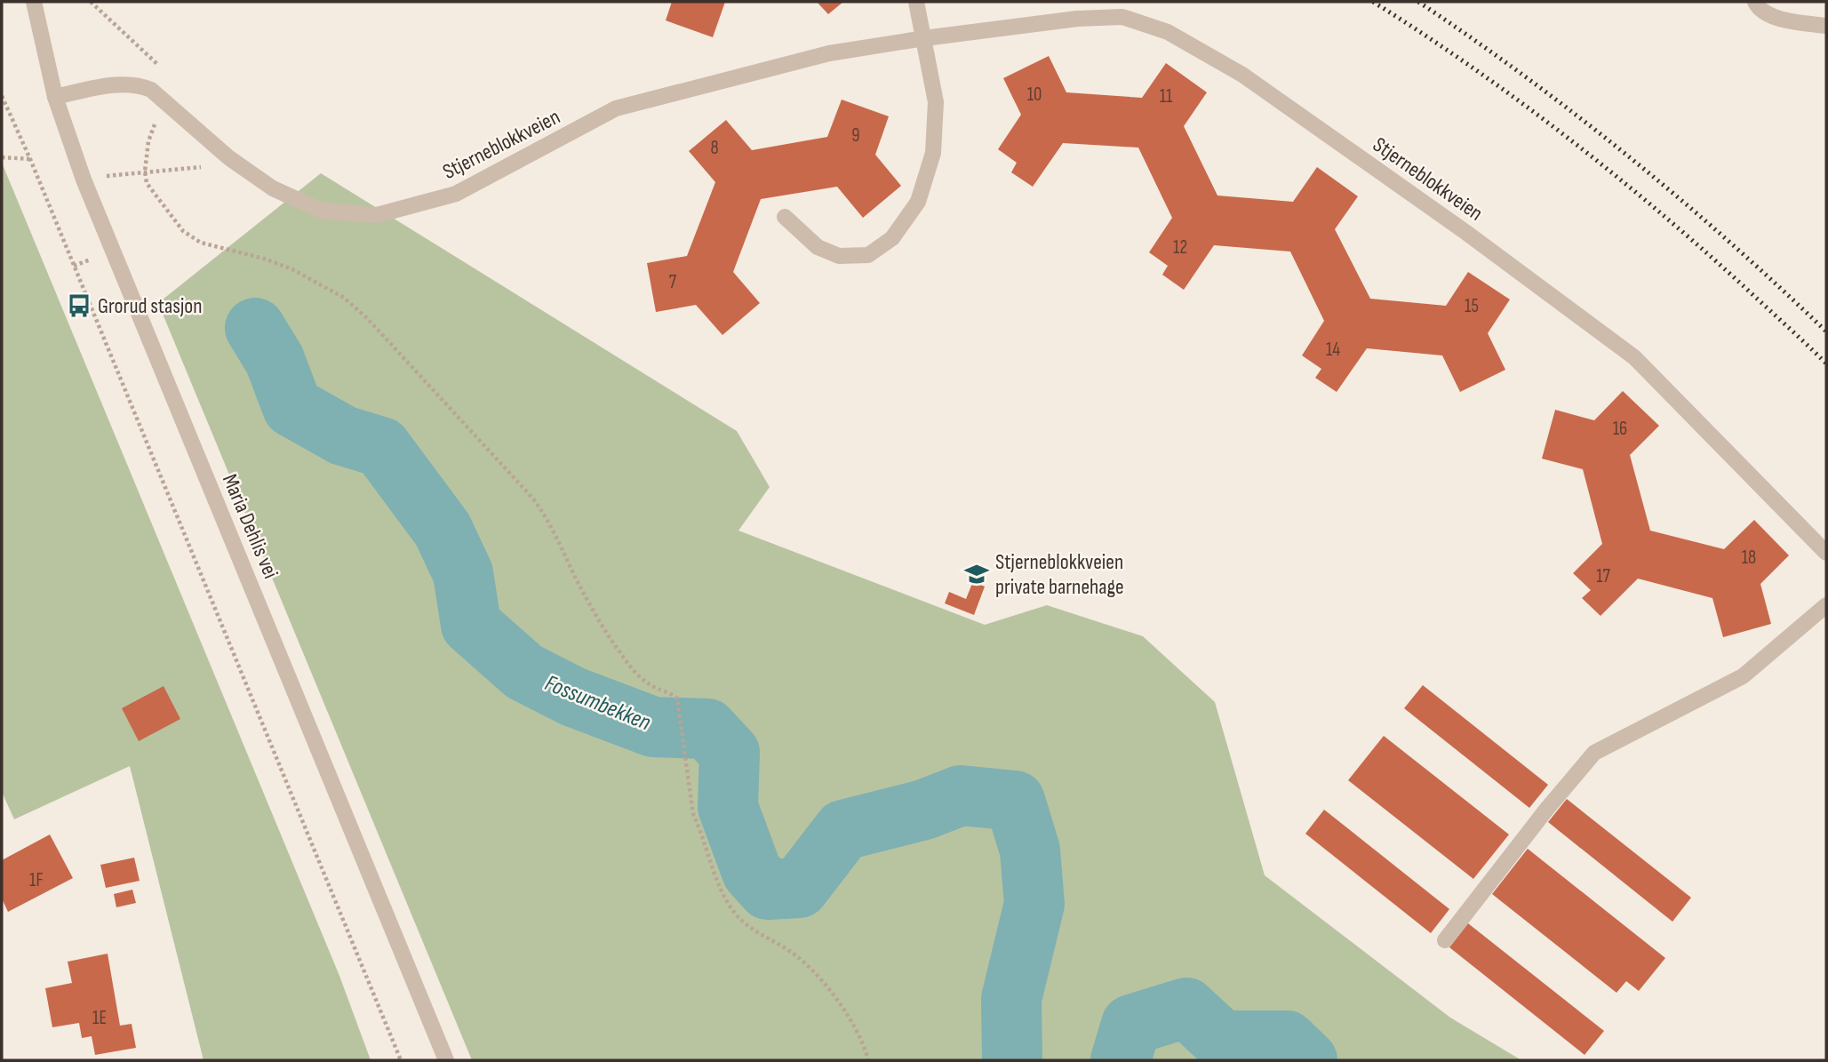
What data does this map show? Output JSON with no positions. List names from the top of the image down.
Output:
{
  "streets": {
    "street": ["Stjerneblokkveien", "Maria Dehlis vei"]
  },
  "crossings": [
    ["Stjerneblokkveien", "Maria Dehlis vei"]
  ],
  "water": ["Fossumbekken"],
  "places": {
    "bus stop": ["Grorud stasjon"],
    "school or university": ["Stjerneblokkveien private barnehage"]
  },
  "house_numbers": [
    "10",
    "11",
    "9",
    "8",
    "12",
    "7",
    "15",
    "14",
    "16",
    "18",
    "17",
    "1F",
    "1E"
  ]
}
